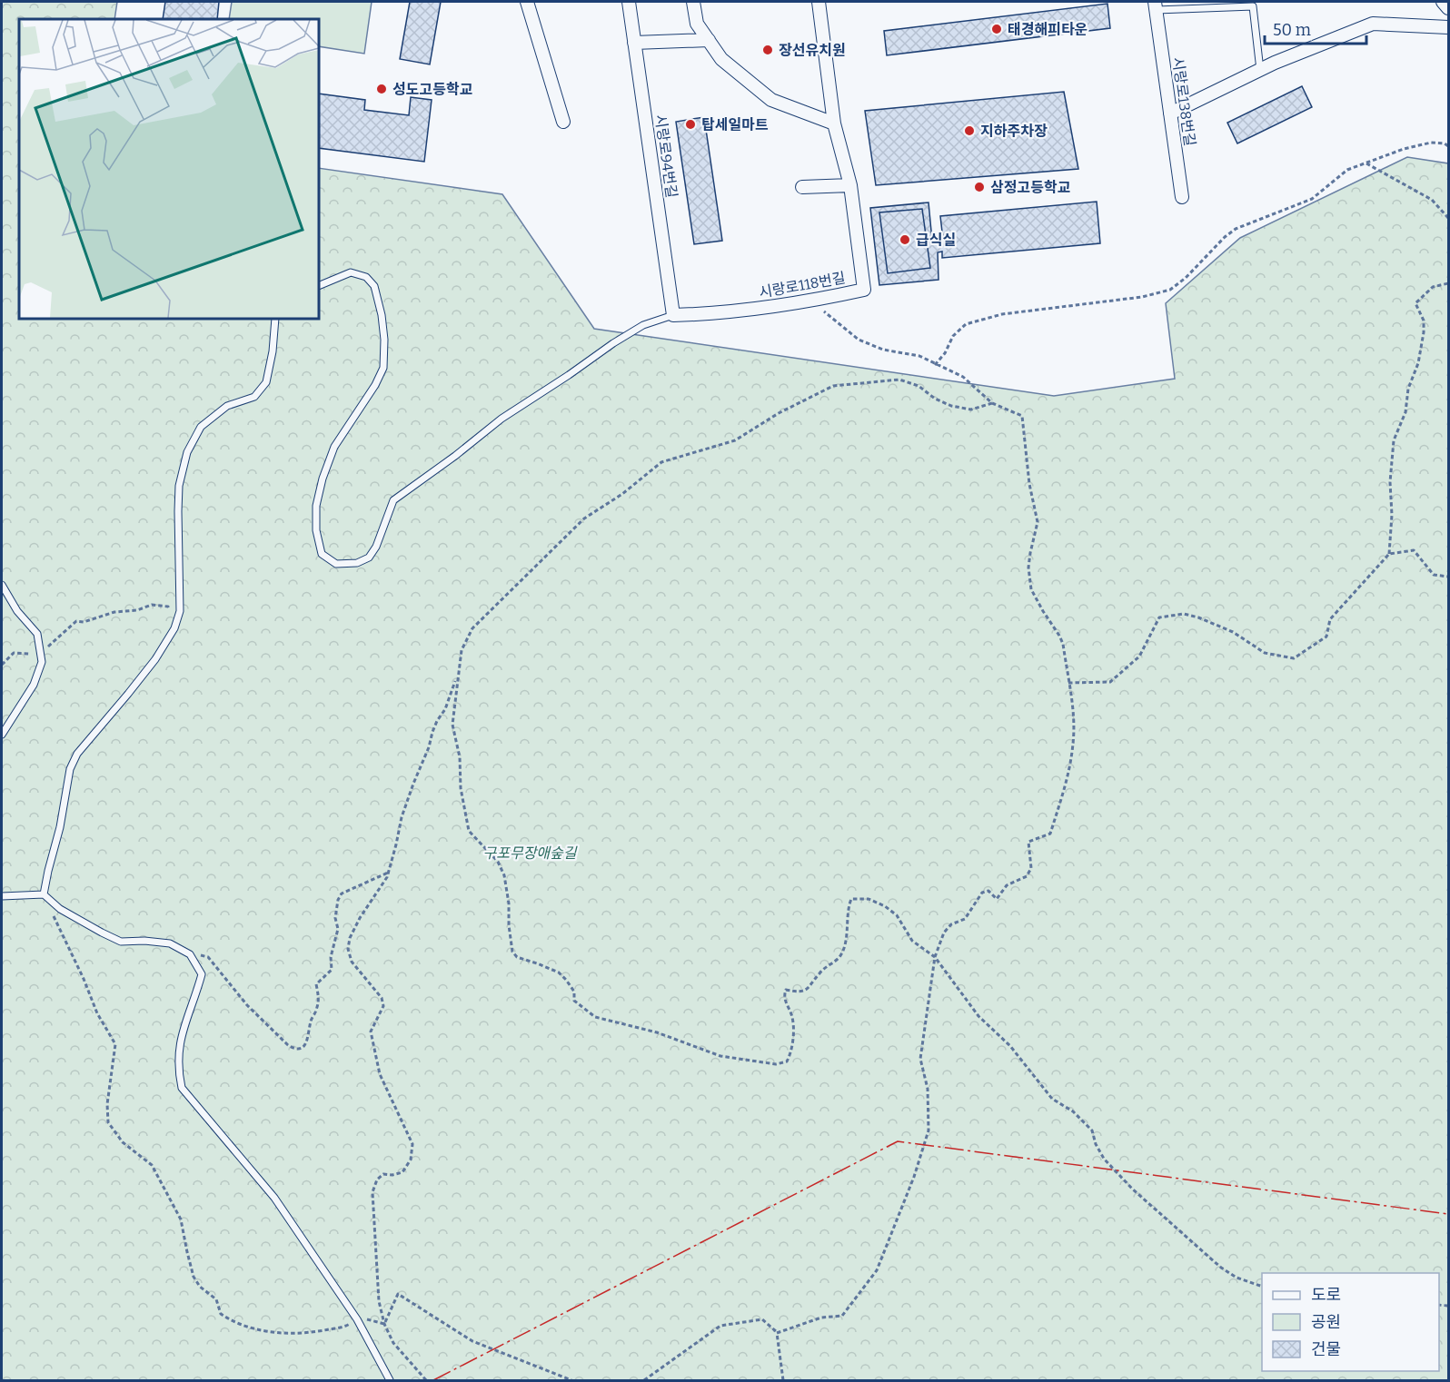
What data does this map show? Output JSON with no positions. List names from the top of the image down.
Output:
{
  "streets": {
    "street": ["시랑로138번길", "시랑로94번길", "시랑로118번길"]
  },
  "crossings": [
    ["시랑로94번길", "시랑로118번길"]
  ],
  "parks": ["구포무장애숲길"],
  "places": [
    "태경해피타운",
    "장선유치원",
    "성도고등학교",
    "탑세일마트",
    "지하주차장",
    "삼정고등학교",
    "급식실"
  ],
  "legend": ["도로", "공원", "건물"],
  "scale_bar": "50 m"
}
